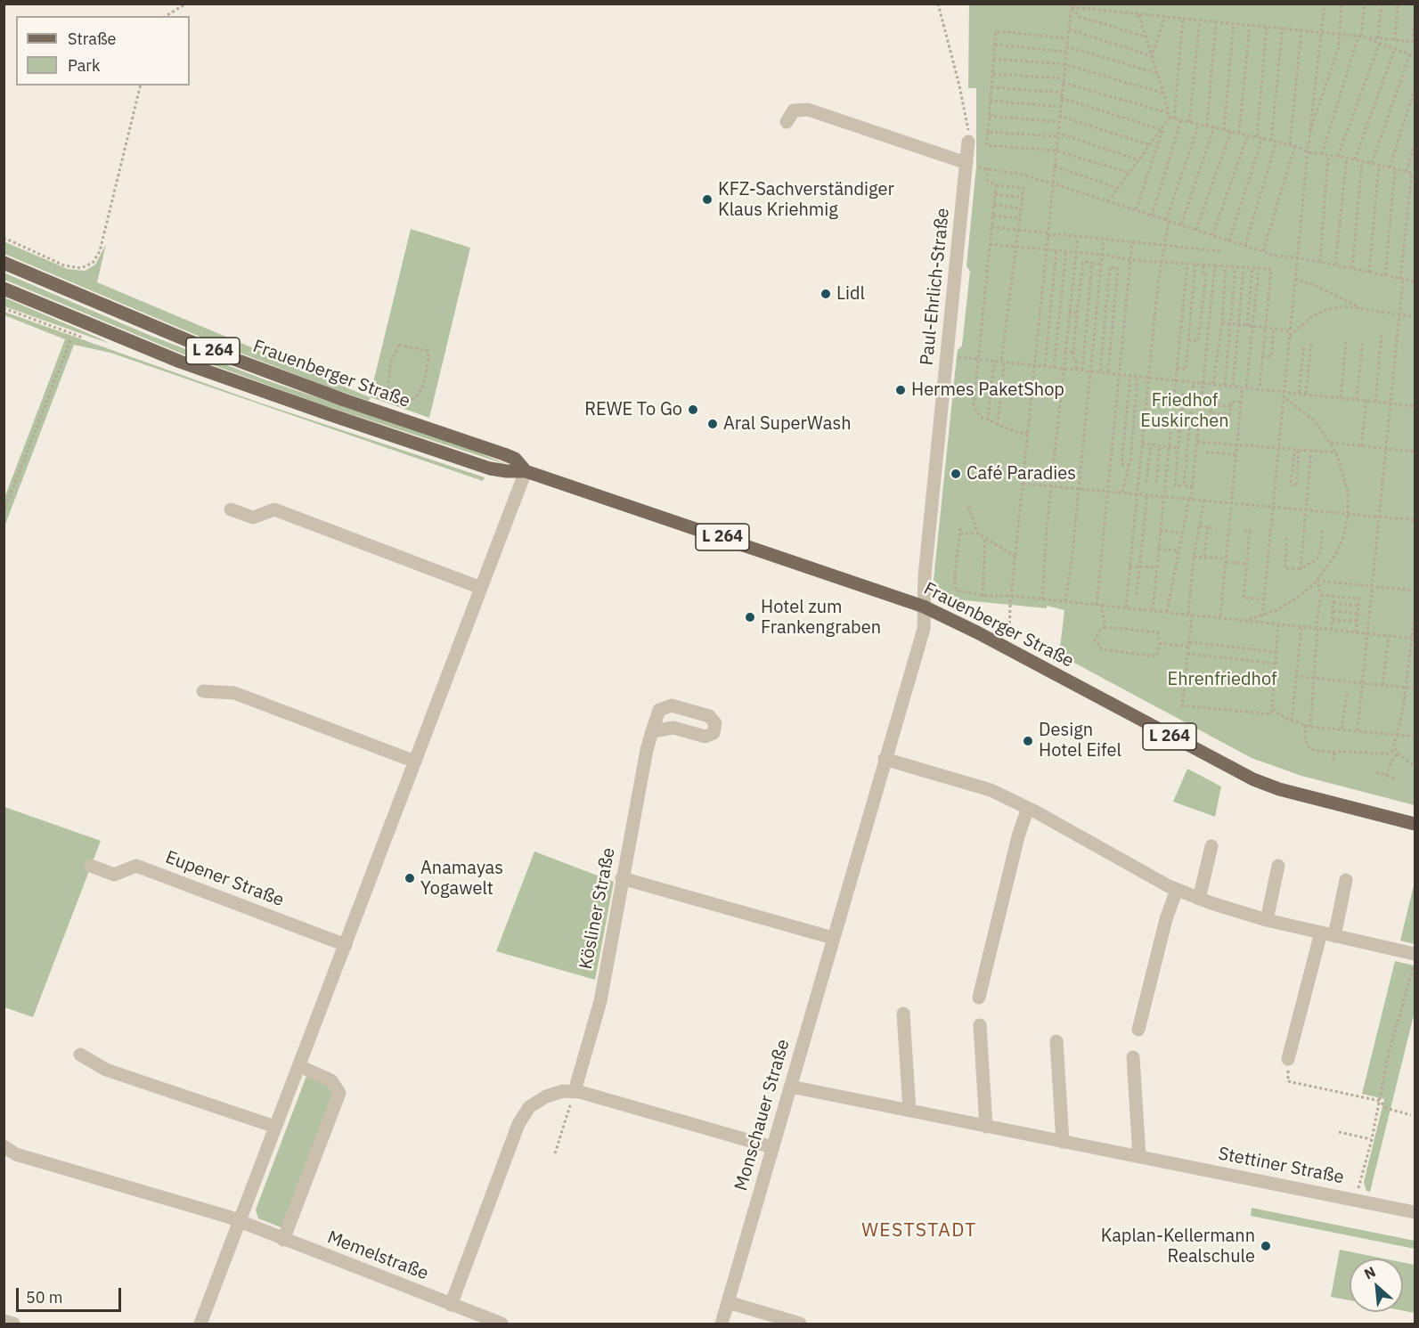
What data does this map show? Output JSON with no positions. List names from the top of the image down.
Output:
{
  "streets": {
    "main road": ["L 264", "Frauenberger Straße"],
    "street": [
      "Paul-Ehrlich-Straße",
      "Eupener Straße",
      "Kösliner Straße",
      "Monschauer Straße",
      "Stettiner Straße",
      "Memelstraße"
    ]
  },
  "crossings": [
    ["Paul-Ehrlich-Straße", "Frauenberger Straße"],
    ["Paul-Ehrlich-Straße", "Monschauer Straße"],
    ["Frauenberger Straße", "Monschauer Straße"],
    ["Monschauer Straße", "Stettiner Straße"]
  ],
  "districts": ["WESTSTADT"],
  "parks": ["Friedhof Euskirchen", "Ehrenfriedhof"],
  "places": [
    "KFZ-Sachverständiger Klaus Kriehmig",
    "Lidl",
    "Hermes PaketShop",
    "REWE To Go",
    "Aral SuperWash",
    "Café Paradies",
    "Hotel zum Frankengraben",
    "Design Hotel Eifel",
    "Anamayas Yogawelt",
    "Kaplan-Kellermann Realschule"
  ],
  "legend": ["Straße", "Park"],
  "scale_bar": "50 m",
  "north": "top left"
}
